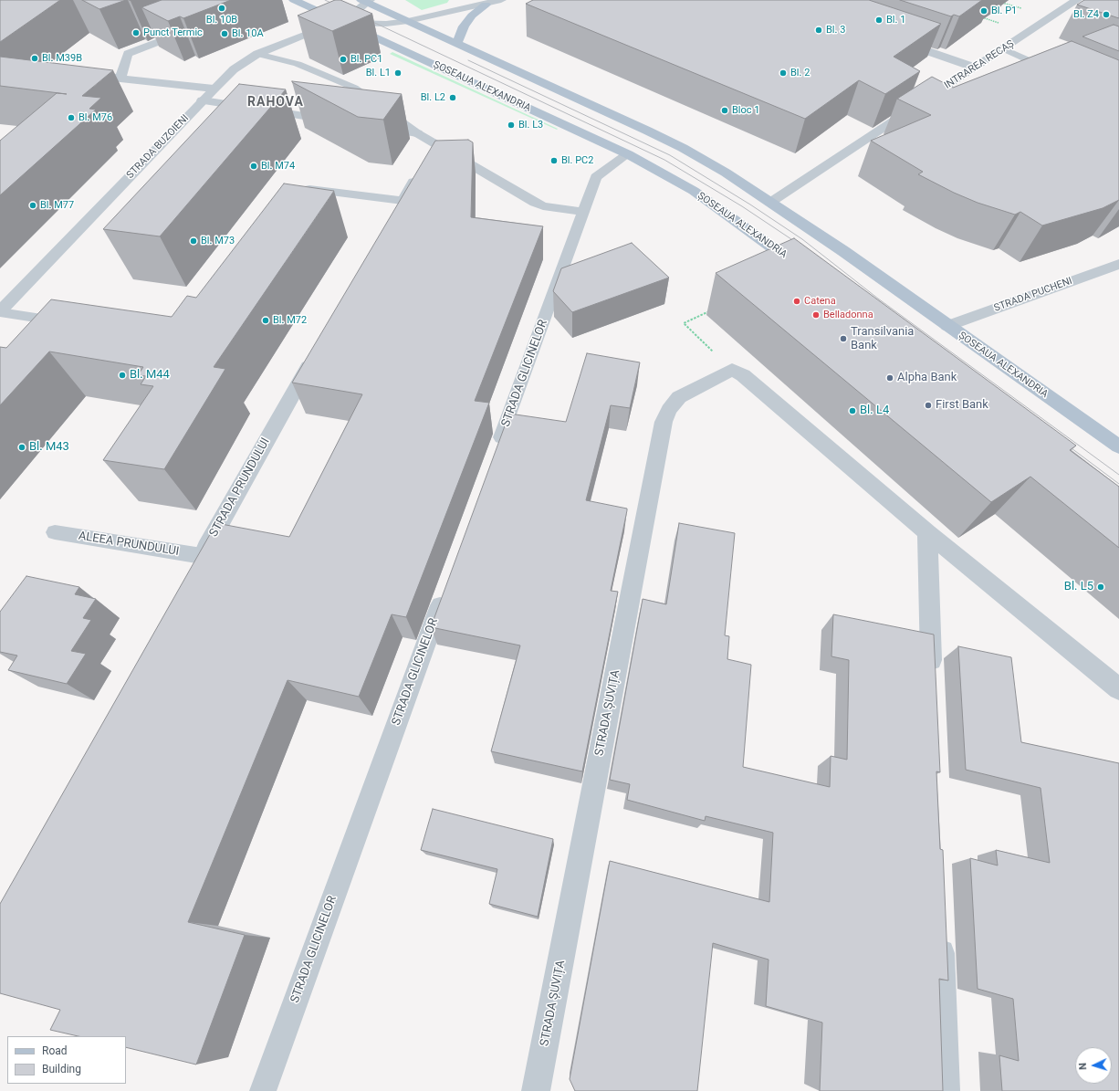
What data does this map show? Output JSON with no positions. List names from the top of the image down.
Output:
{
  "streets": {
    "main road": ["ȘOSEAUA ALEXANDRIA"],
    "street": [
      "INTRAREA RECAȘ",
      "STRADA BUZOIENI",
      "STRADA PUCHENI",
      "STRADA PRUNDULUI",
      "STRADA ȘUVIȚA"
    ],
    "lane": ["STRADA GLICINELOR", "ALEEA PRUNDULUI"]
  },
  "crossings": [
    ["INTRAREA RECAȘ", "ȘOSEAUA ALEXANDRIA"],
    ["ȘOSEAUA ALEXANDRIA", "STRADA BUZOIENI"],
    ["ȘOSEAUA ALEXANDRIA", "STRADA PUCHENI"],
    ["ȘOSEAUA ALEXANDRIA", "STRADA GLICINELOR"],
    ["STRADA PRUNDULUI", "ALEEA PRUNDULUI"]
  ],
  "districts": ["RAHOVA"],
  "places": [
    "Bl. 10B",
    "Bl. P1",
    "Bl. Z4",
    "Bl. 1",
    "Bl. 3",
    "Punct Termic",
    "Bl. 10A",
    "Bl. M39B",
    "Bl. PC1",
    "Bl. L1",
    "Bl. 2",
    "Bl. L2",
    "Bloc 1",
    "Bl. M76",
    "Bl. L3",
    "Bl. PC2",
    "Bl. M74",
    "Bl. M77",
    "Bl. M73",
    "Catena",
    "Belladonna",
    "Bl. M72",
    "Transilvania Bank",
    "Bl. M44",
    "Alpha Bank",
    "First Bank",
    "Bl. L4",
    "Bl. M43",
    "Bl. L5"
  ],
  "legend": ["Road", "Building"],
  "north": "left"
}
